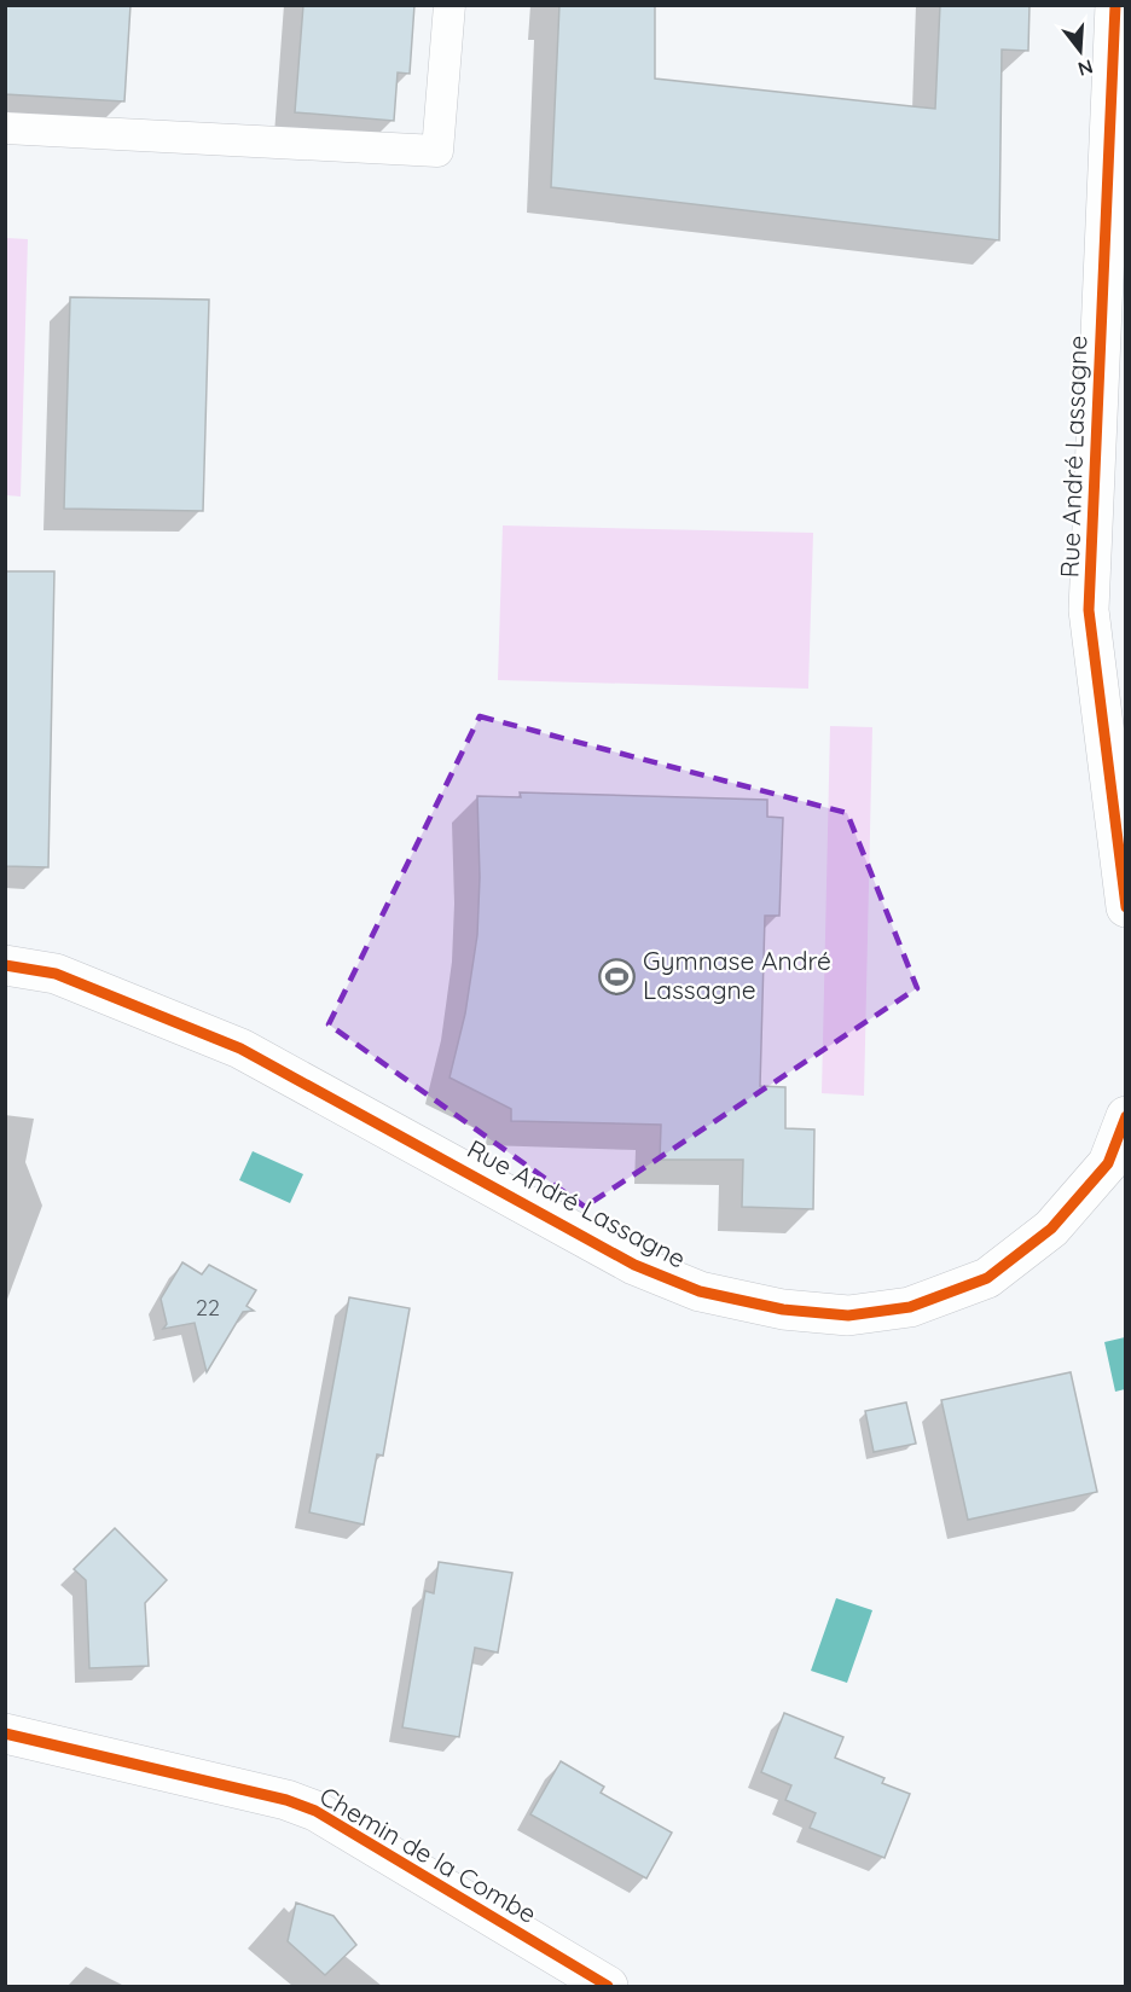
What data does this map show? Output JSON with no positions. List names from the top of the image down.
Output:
{
  "streets": {
    "street": ["Rue André Lassagne", "Chemin de la Combe"]
  },
  "places": {
    "sports": ["Gymnase André Lassagne"]
  },
  "house_numbers": ["22"],
  "north": "bottom"
}
